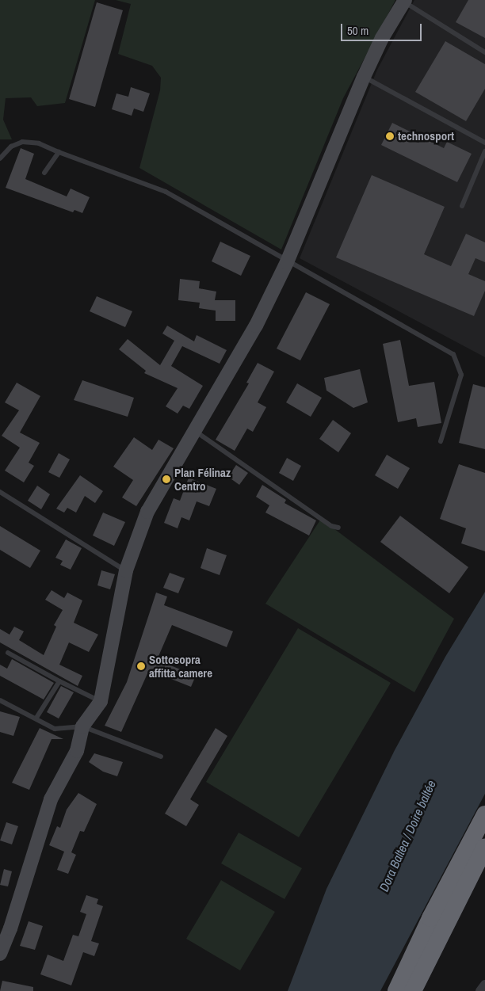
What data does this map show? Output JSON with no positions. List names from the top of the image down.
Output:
{
  "water": ["Dora Baltea / Doire baltée"],
  "places": ["technosport", "Plan Félinaz Centro", "Sottosopra affitta camere"],
  "scale_bar": "50 m"
}
